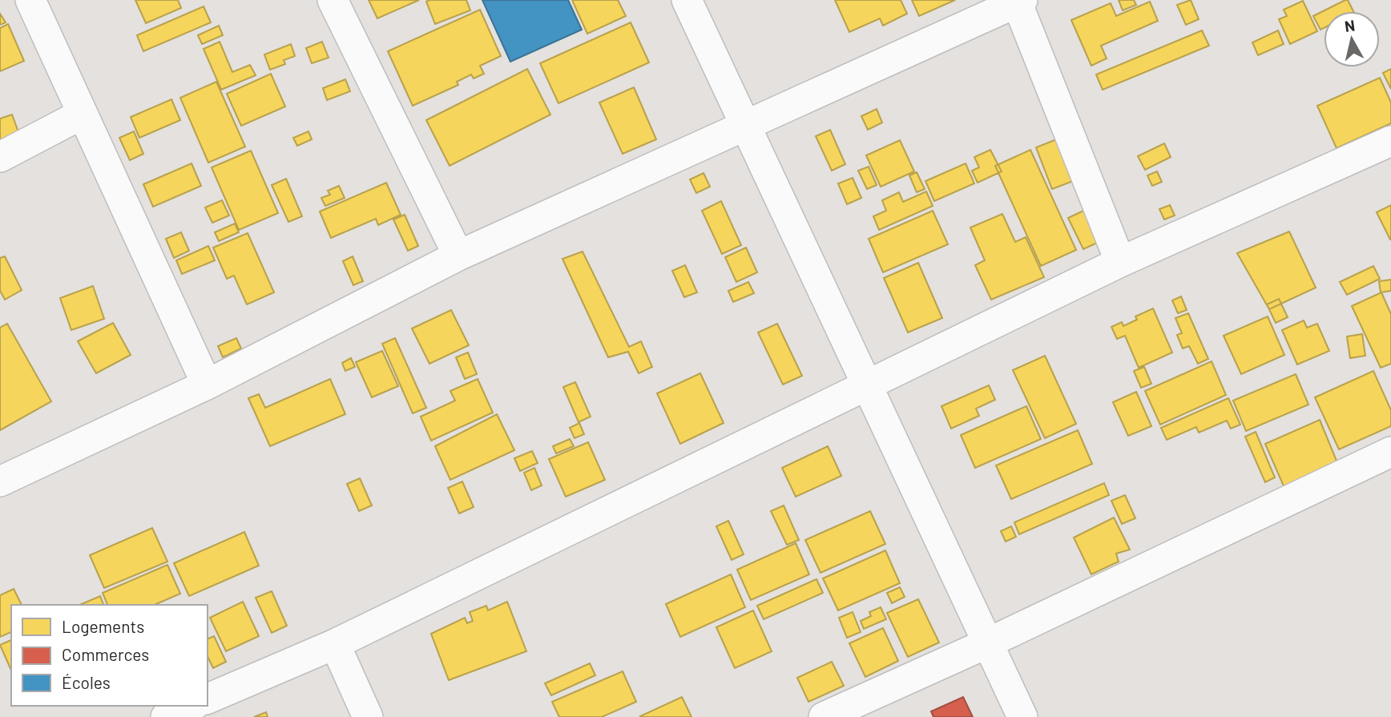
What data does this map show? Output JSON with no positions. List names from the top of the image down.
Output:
{
  "legend": ["Logements", "Commerces", "Écoles"],
  "north": "top"
}
